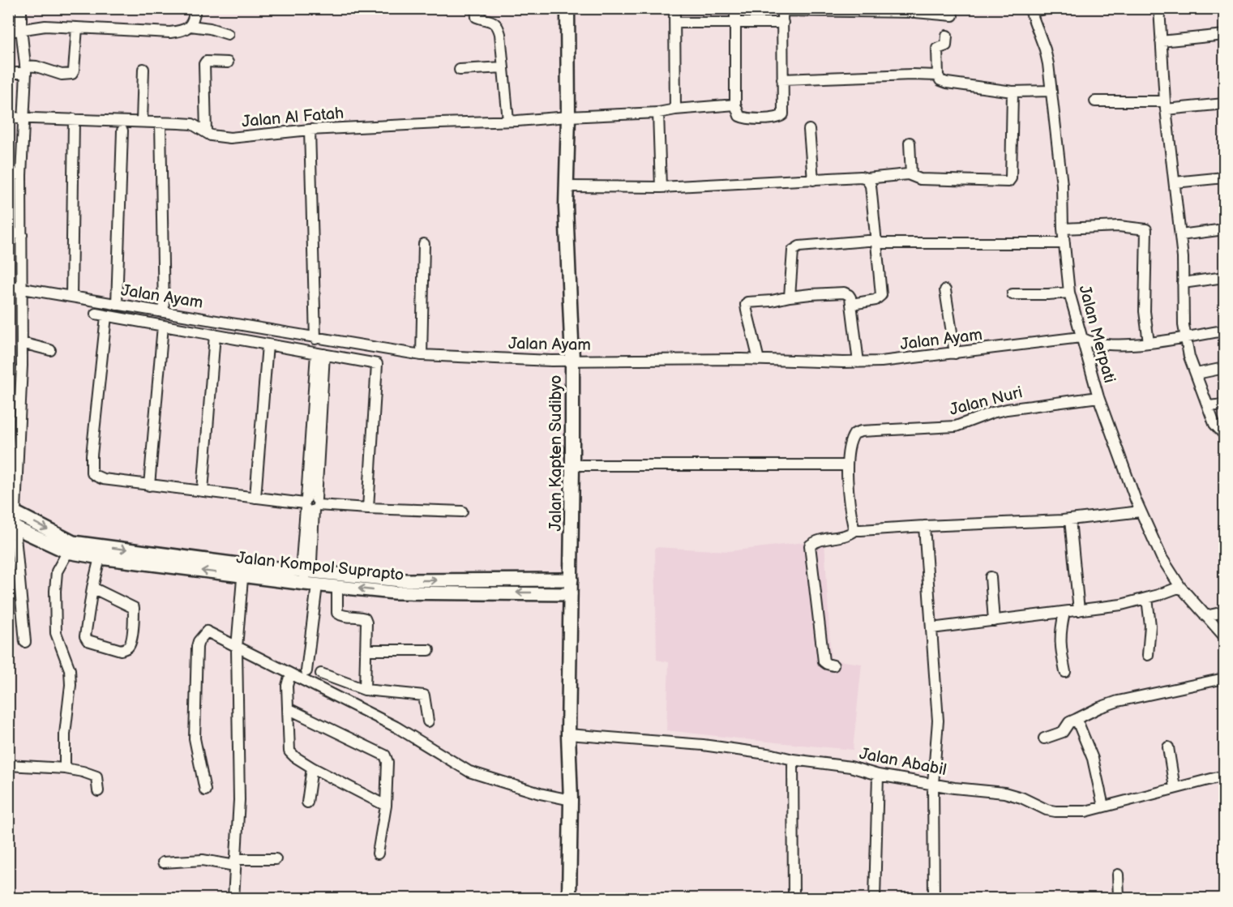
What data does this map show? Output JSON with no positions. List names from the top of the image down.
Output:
{
  "streets": {
    "main road": ["Jalan Kapten Sudibyo"],
    "street": [
      "Jalan Al Fatah",
      "Jalan Ayam",
      "Jalan Merpati",
      "Jalan Nuri",
      "Jalan Kompol Suprapto",
      "Jalan Ababil"
    ]
  },
  "crossings": [
    ["Jalan Al Fatah", "Jalan Kapten Sudibyo"],
    ["Jalan Ayam", "Jalan Merpati"],
    ["Jalan Ayam", "Jalan Kapten Sudibyo"],
    ["Jalan Merpati", "Jalan Nuri"],
    ["Jalan Kapten Sudibyo", "Jalan Kompol Suprapto"],
    ["Jalan Kapten Sudibyo", "Jalan Ababil"]
  ]
}
